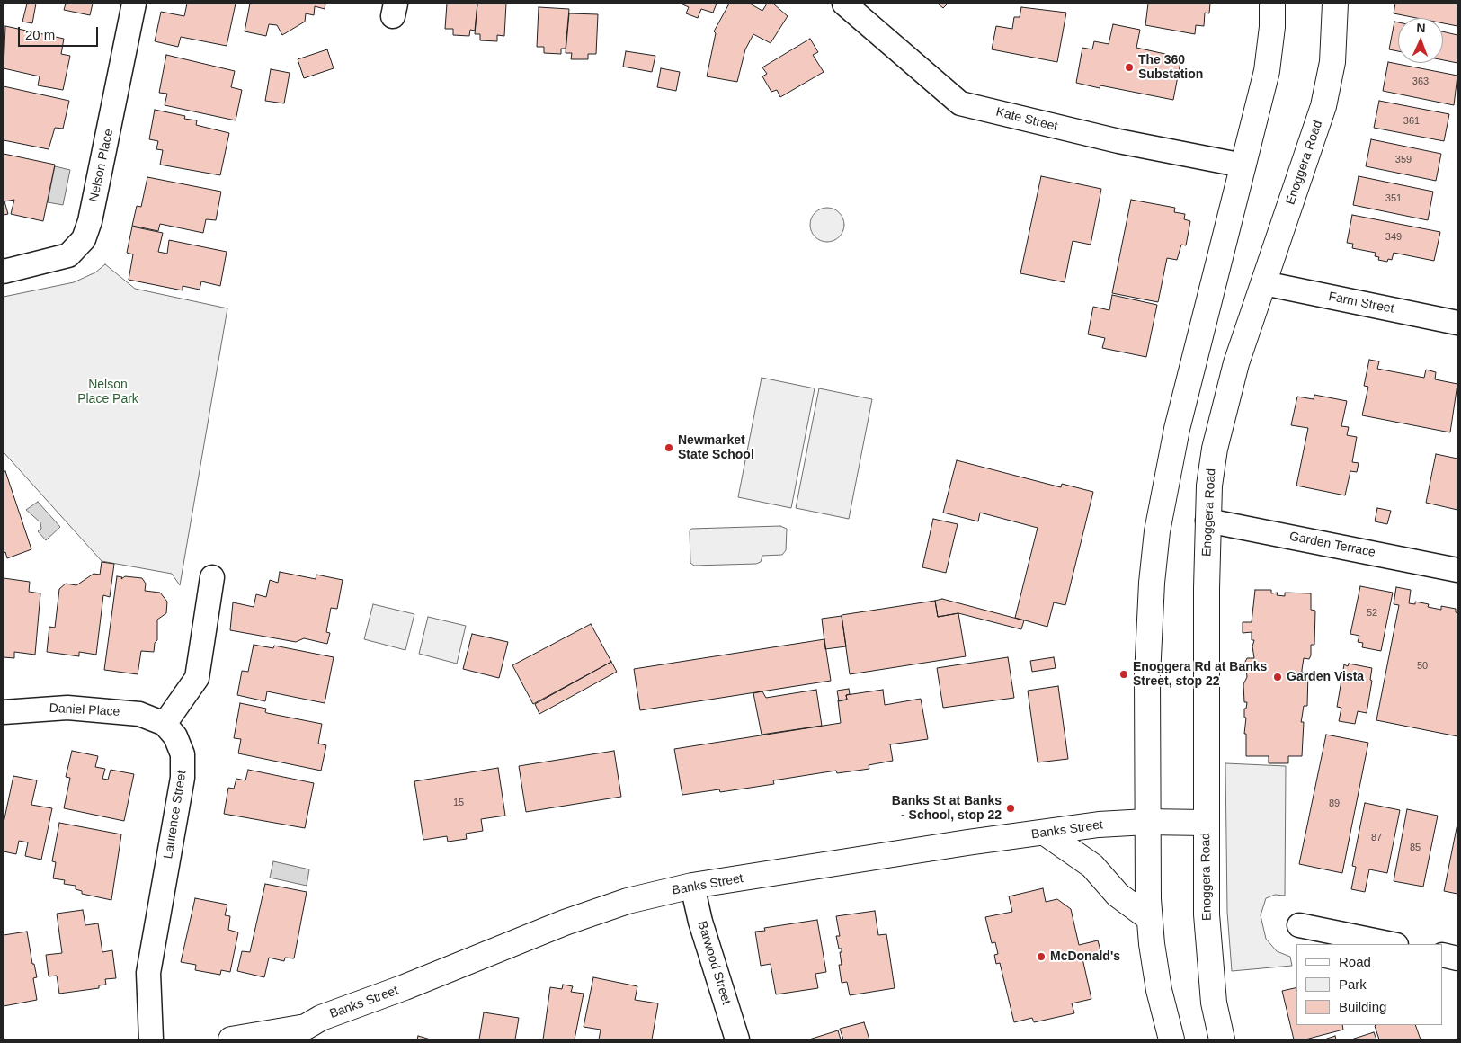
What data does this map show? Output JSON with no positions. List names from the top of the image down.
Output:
{
  "streets": {
    "main road": ["Enoggera Road", "Banks Street"],
    "street": [
      "Kate Street",
      "Nelson Place",
      "Farm Street",
      "Garden Terrace",
      "Daniel Place",
      "Laurence Street",
      "Barwood Street"
    ]
  },
  "crossings": [
    ["Enoggera Road", "Farm Street"],
    ["Enoggera Road", "Garden Terrace"],
    ["Enoggera Road", "Banks Street"],
    ["Daniel Place", "Laurence Street"],
    ["Banks Street", "Barwood Street"]
  ],
  "parks": ["Nelson Place Park"],
  "places": [
    "The 360 Substation",
    "Newmarket State School",
    "Enoggera Rd at Banks Street, stop 22",
    "Garden Vista",
    "Banks St at Banks - School, stop 22",
    "McDonald's"
  ],
  "house_numbers": [
    "363",
    "361",
    "359",
    "351",
    "349",
    "52",
    "50",
    "15",
    "89",
    "87",
    "85"
  ],
  "legend": ["Road", "Park", "Building"],
  "scale_bar": "20 m",
  "north": "top"
}
